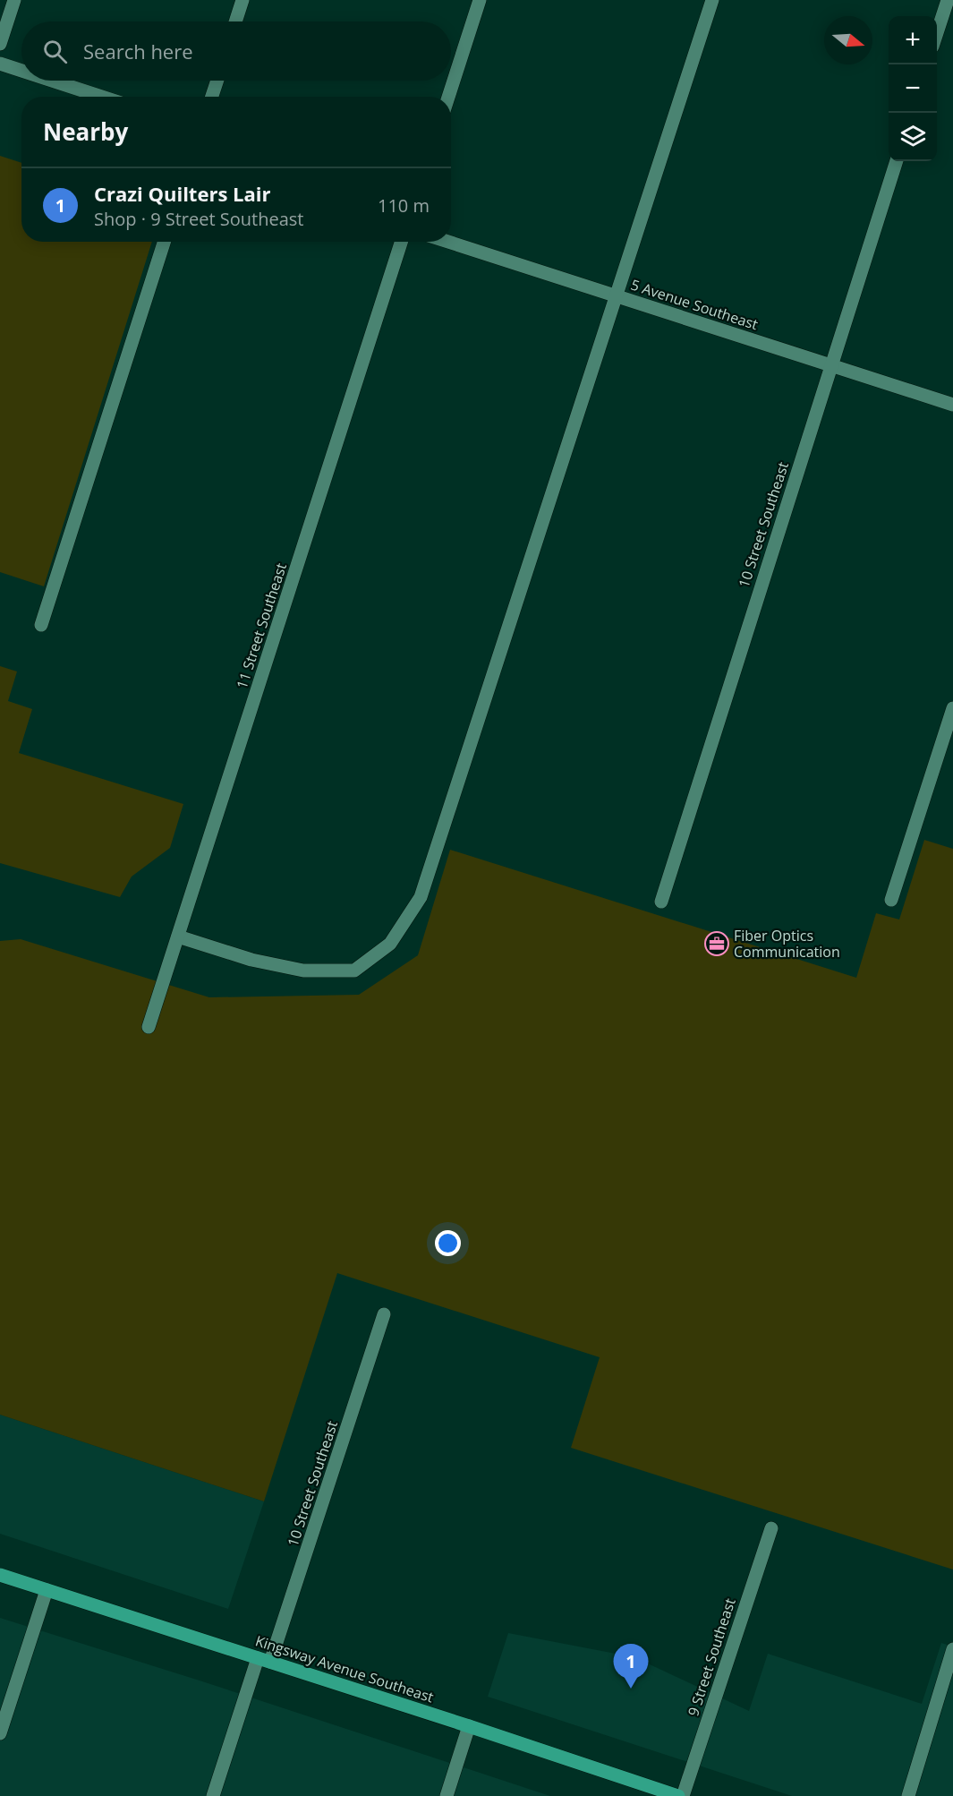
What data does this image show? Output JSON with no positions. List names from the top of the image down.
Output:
{
  "streets": {
    "main road": ["Kingsway Avenue Southeast"],
    "street": [
      "5 Avenue Southeast",
      "10 Street Southeast",
      "11 Street Southeast",
      "9 Street Southeast"
    ]
  },
  "crossings": [
    ["5 Avenue Southeast", "10 Street Southeast"],
    ["10 Street Southeast", "Kingsway Avenue Southeast"]
  ],
  "places": {
    "office": ["Fiber Optics Communication"]
  },
  "north": "right",
  "page": {
    "map_buttons": ["+", "−"],
    "search": "Search here",
    "heading": "Nearby",
    "list": [
      {
        "mark": "1",
        "name": "Crazi Quilters Lair",
        "note": "Shop · 9 Street Southeast",
        "value": "110 m"
      }
    ],
    "pins": "1"
  }
}
